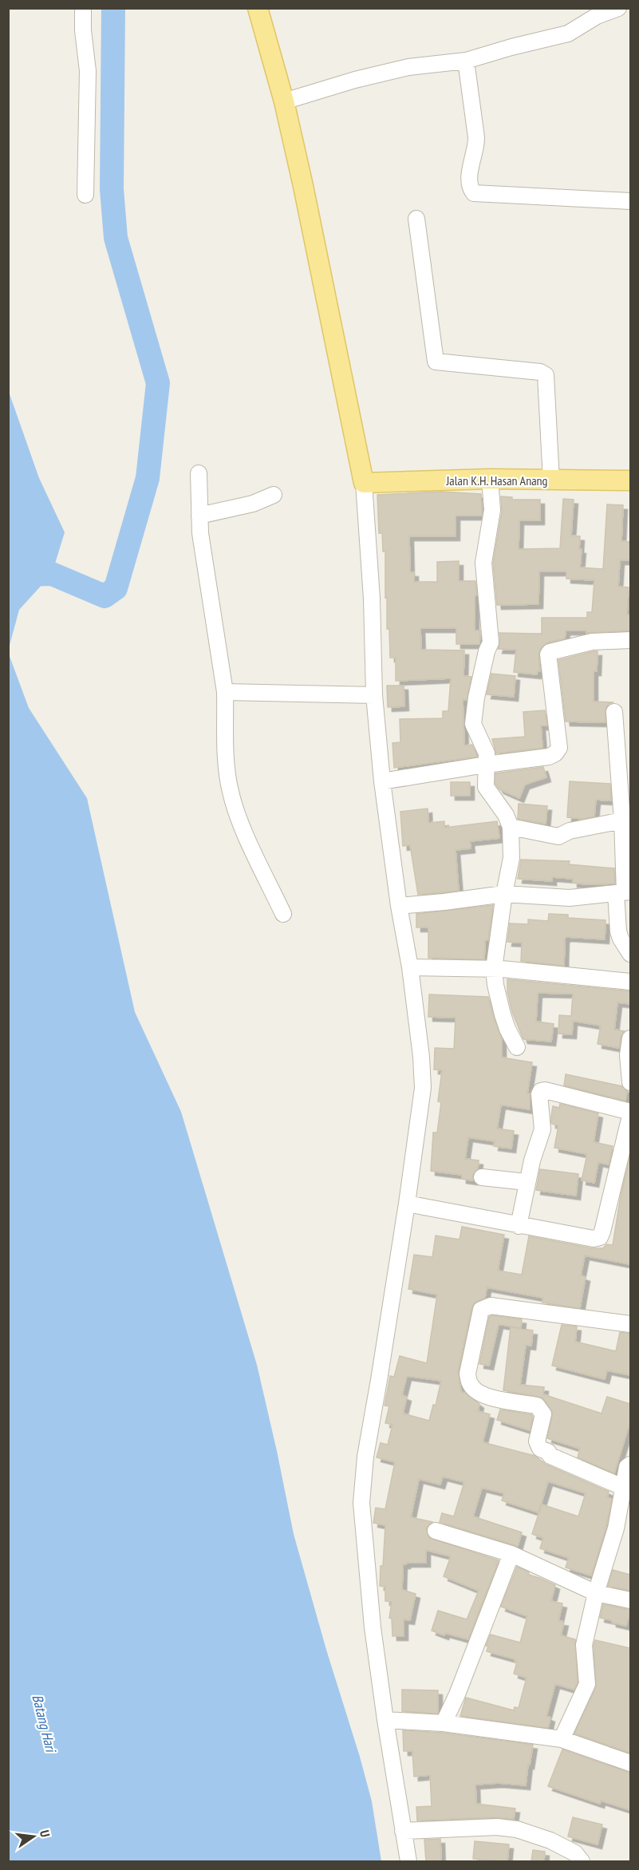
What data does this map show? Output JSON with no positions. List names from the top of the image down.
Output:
{
  "streets": {
    "main road": ["Jalan K.H. Hasan Anang"]
  },
  "water": ["Batang Hari"],
  "north": "right"
}
